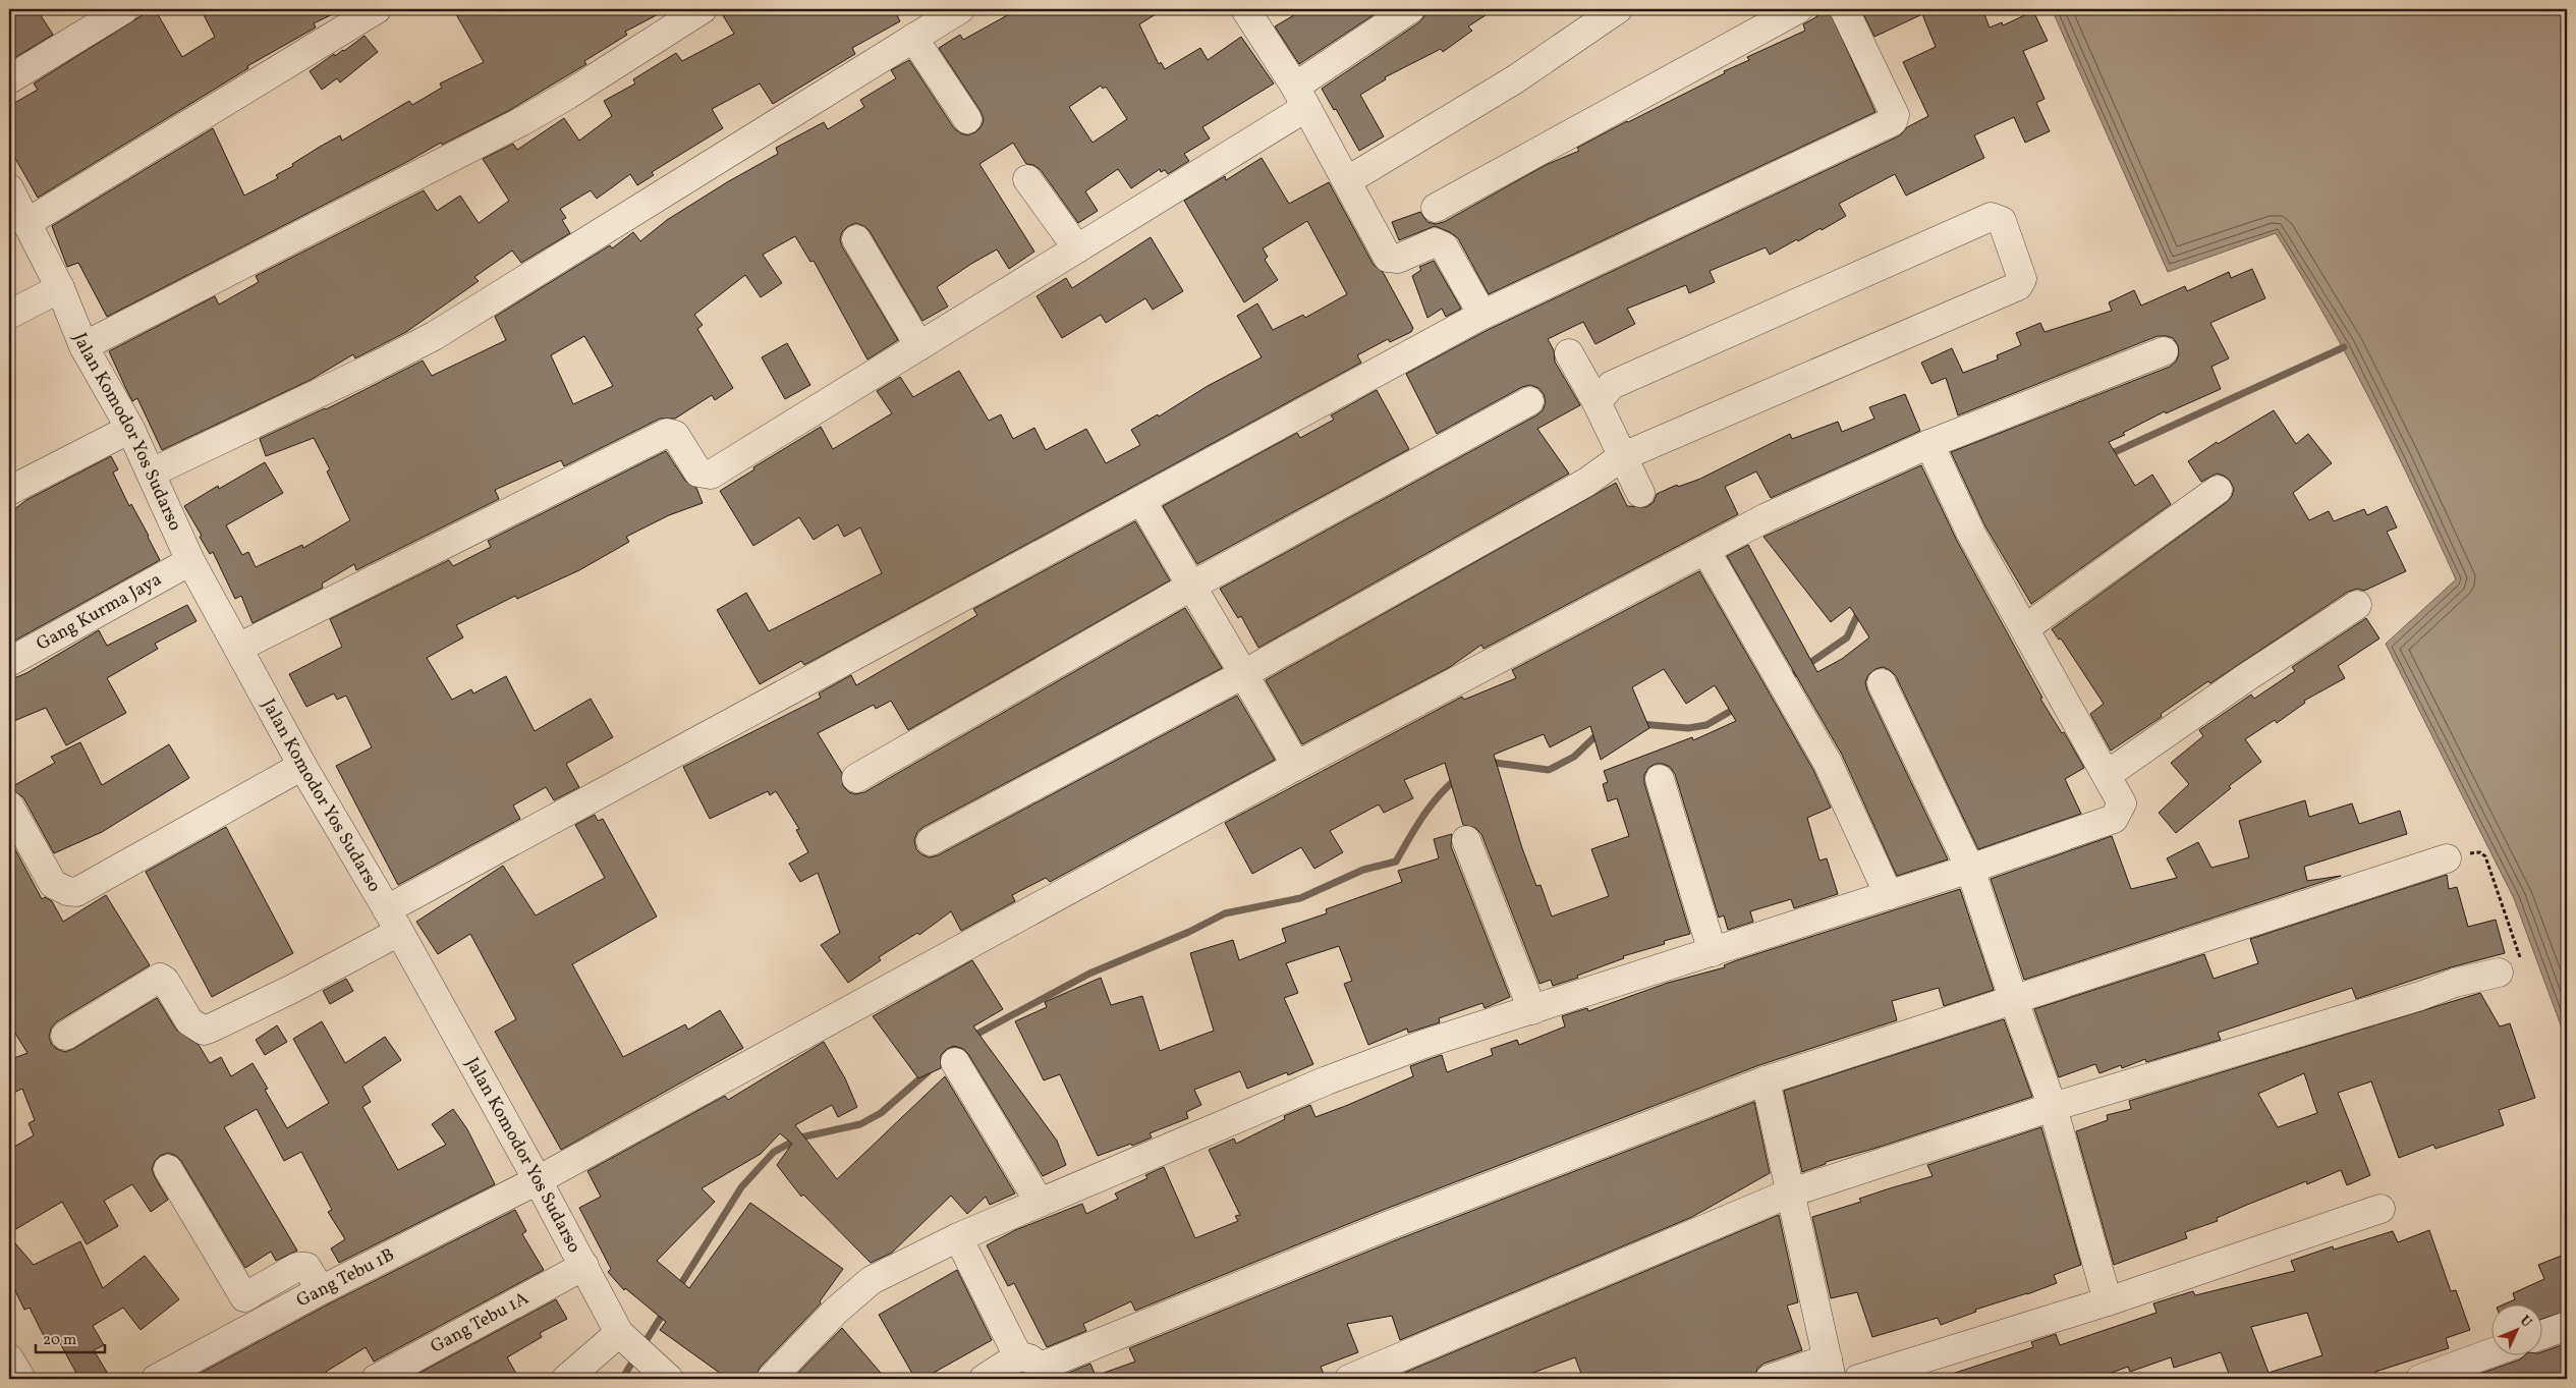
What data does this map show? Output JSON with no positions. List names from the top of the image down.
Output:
{
  "streets": {
    "street": [
      "Jalan Komodor Yos Sudarso",
      "Gang Kurma Jaya",
      "Gang Tebu 1B",
      "Gang Tebu 1A"
    ]
  },
  "crossings": [
    ["Jalan Komodor Yos Sudarso", "Gang Kurma Jaya"],
    ["Jalan Komodor Yos Sudarso", "Gang Tebu 1B"],
    ["Jalan Komodor Yos Sudarso", "Gang Tebu 1A"]
  ],
  "scale_bar": "20 m",
  "north": "top right"
}
